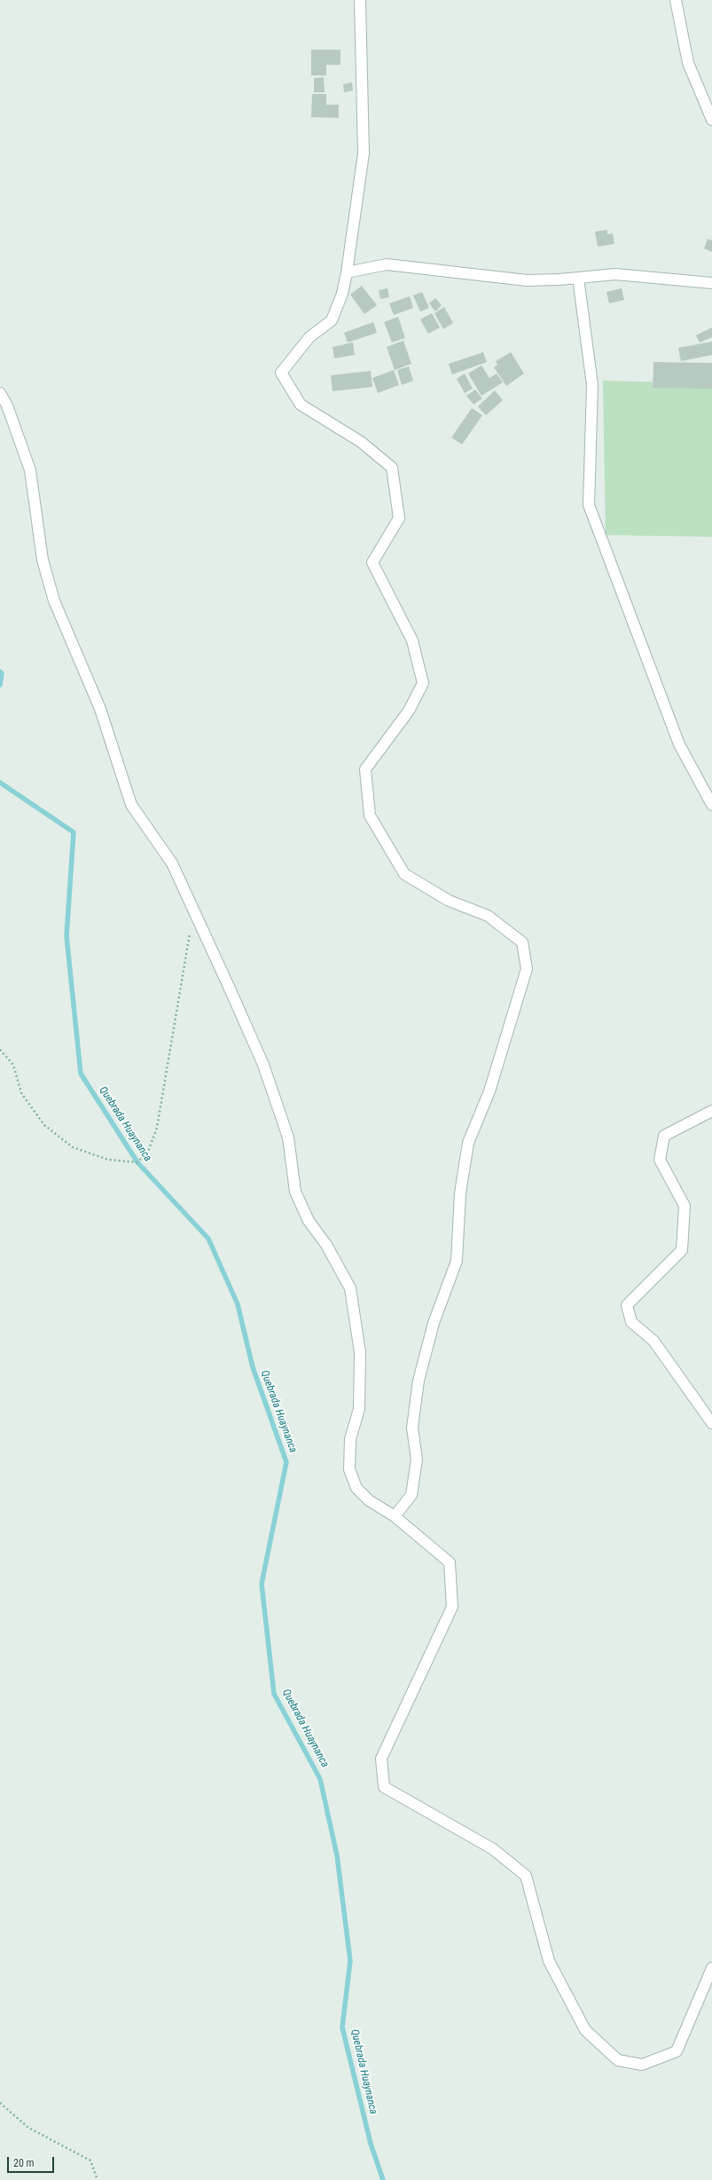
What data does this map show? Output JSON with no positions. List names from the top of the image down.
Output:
{
  "water": ["Quebrada Huaynanca"],
  "scale_bar": "20 m"
}
